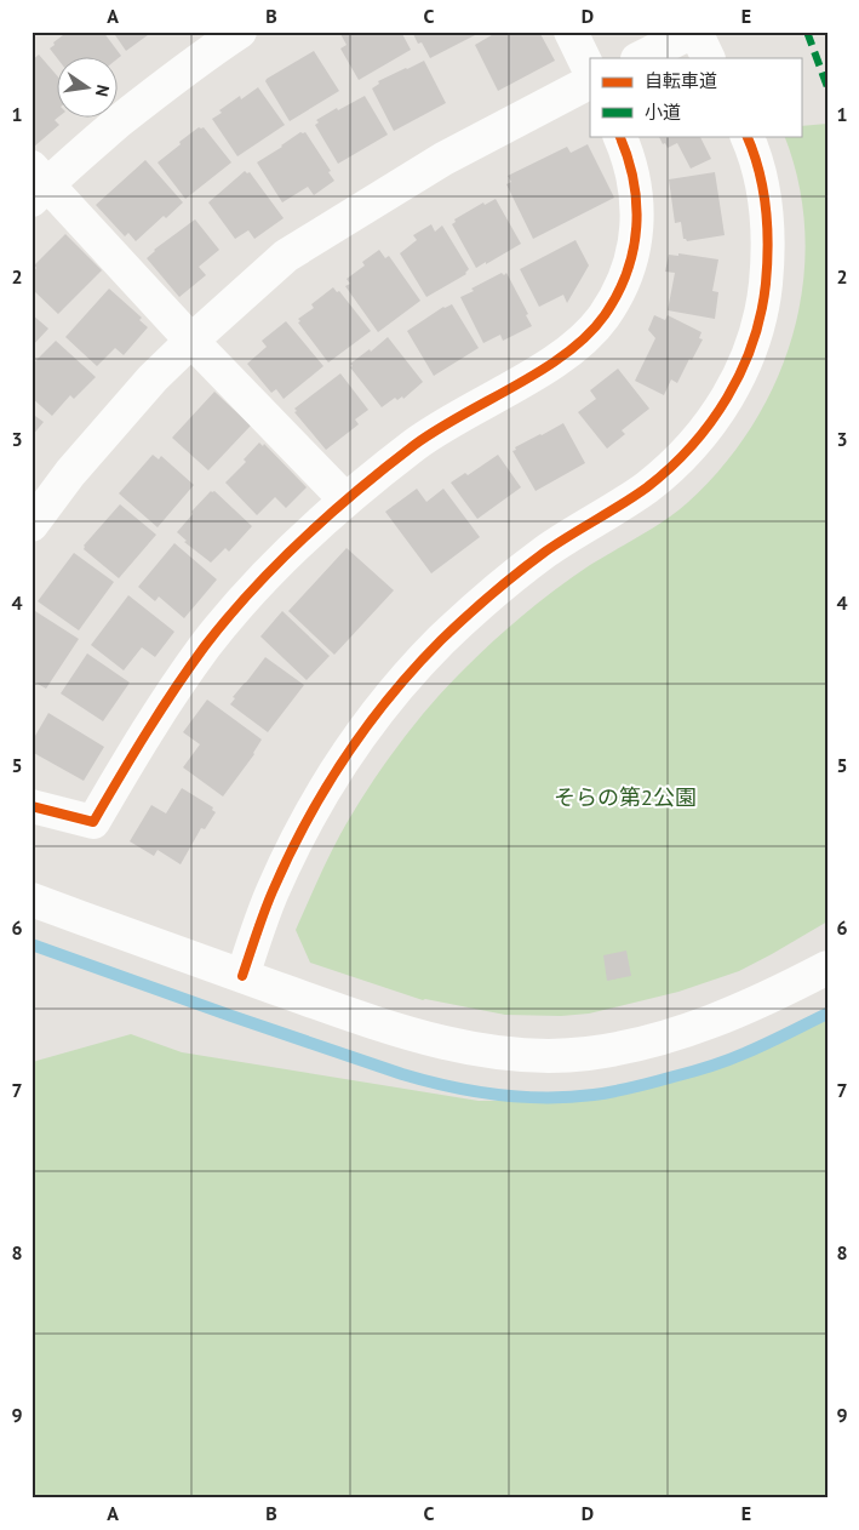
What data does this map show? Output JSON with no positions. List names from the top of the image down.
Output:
{
  "parks": ["そらの第2公園"],
  "legend": ["自転車道", "小道"],
  "north": "right",
  "grid": {
    "columns": [
      "A",
      "B",
      "C",
      "D",
      "E"
    ],
    "rows": [
      "1",
      "2",
      "3",
      "4",
      "5",
      "6",
      "7",
      "8",
      "9"
    ]
  }
}
